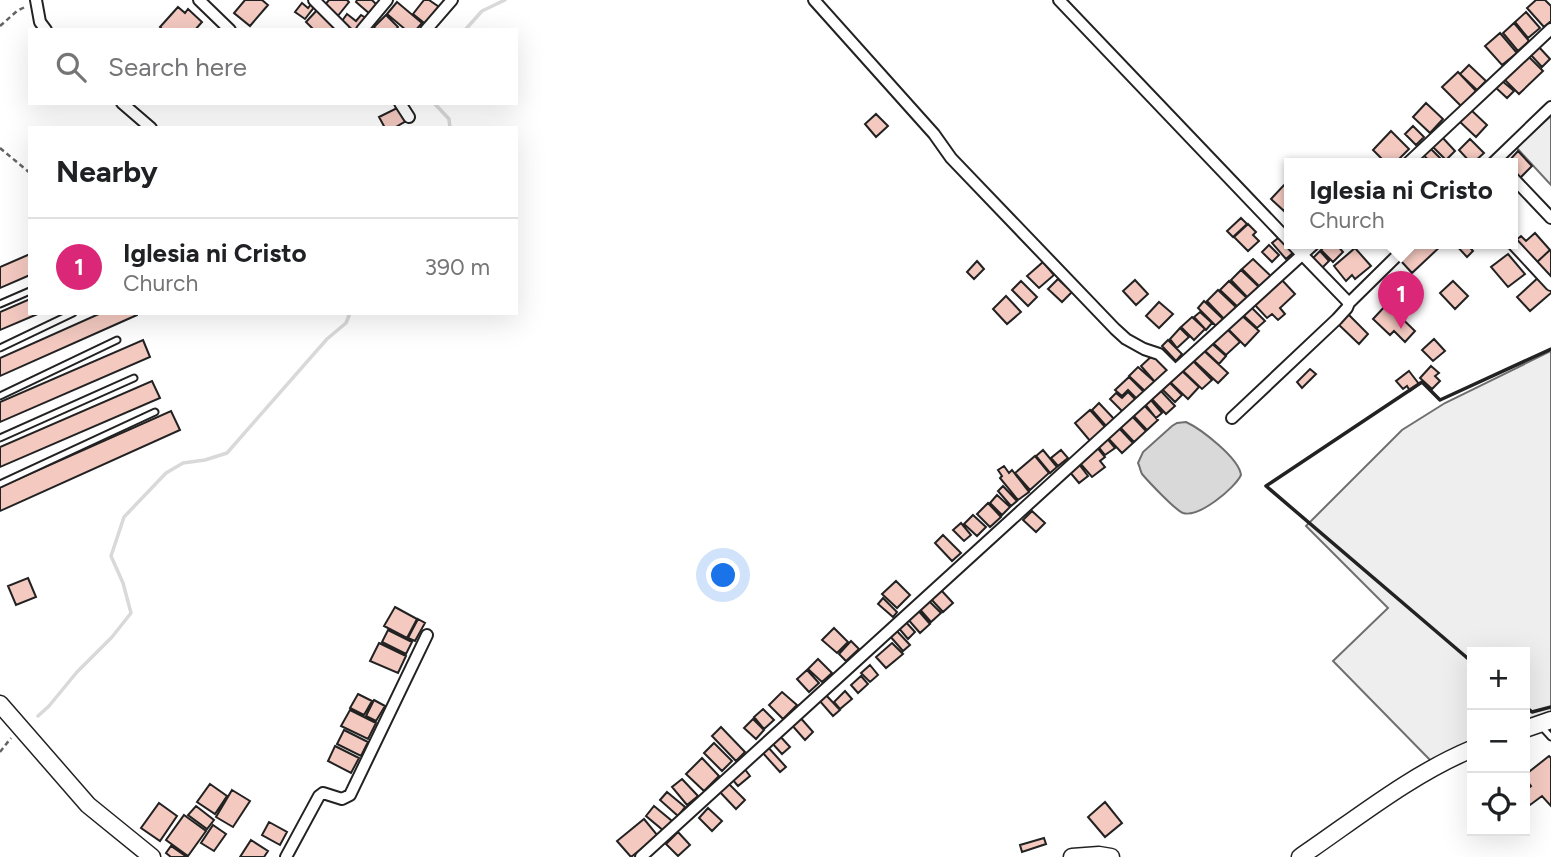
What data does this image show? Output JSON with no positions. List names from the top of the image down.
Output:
{
  "page": {
    "search": "Search here",
    "heading": "Nearby",
    "popup": ["Iglesia ni Cristo", "Church"],
    "list": [
      {
        "mark": "1",
        "name": "Iglesia ni Cristo",
        "note": "Church",
        "value": "390 m"
      }
    ],
    "pins": "1",
    "map_buttons": ["+", "−"]
  }
}
